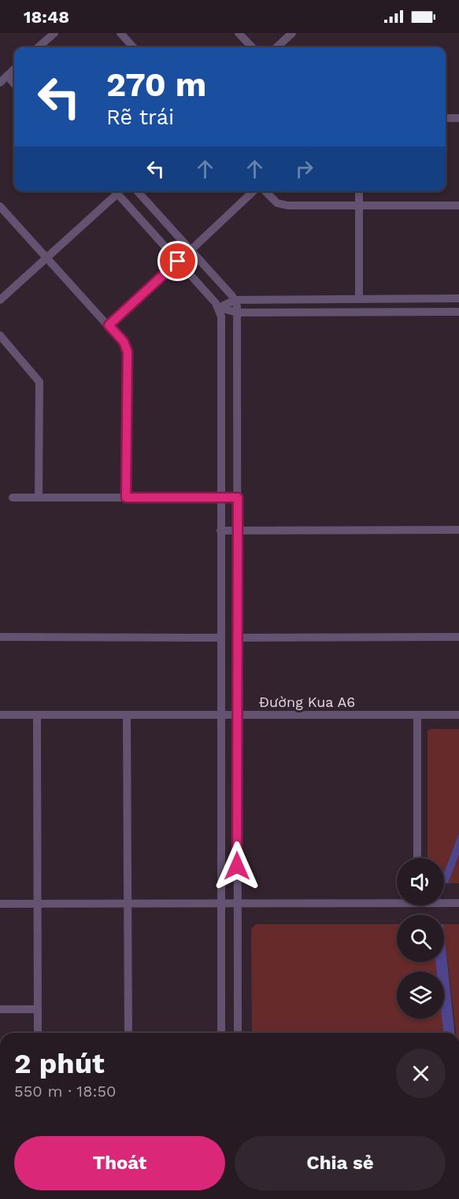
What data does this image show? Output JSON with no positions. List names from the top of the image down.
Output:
{
  "streets": {
    "street": ["Đường Kua A6"]
  },
  "page": {
    "status": "18:48",
    "turn": ["270 m", "Rẽ trái"],
    "heading": ["2 phút", "550 m · 18:50"],
    "buttons": ["Thoát", "Chia sẻ"]
  }
}
